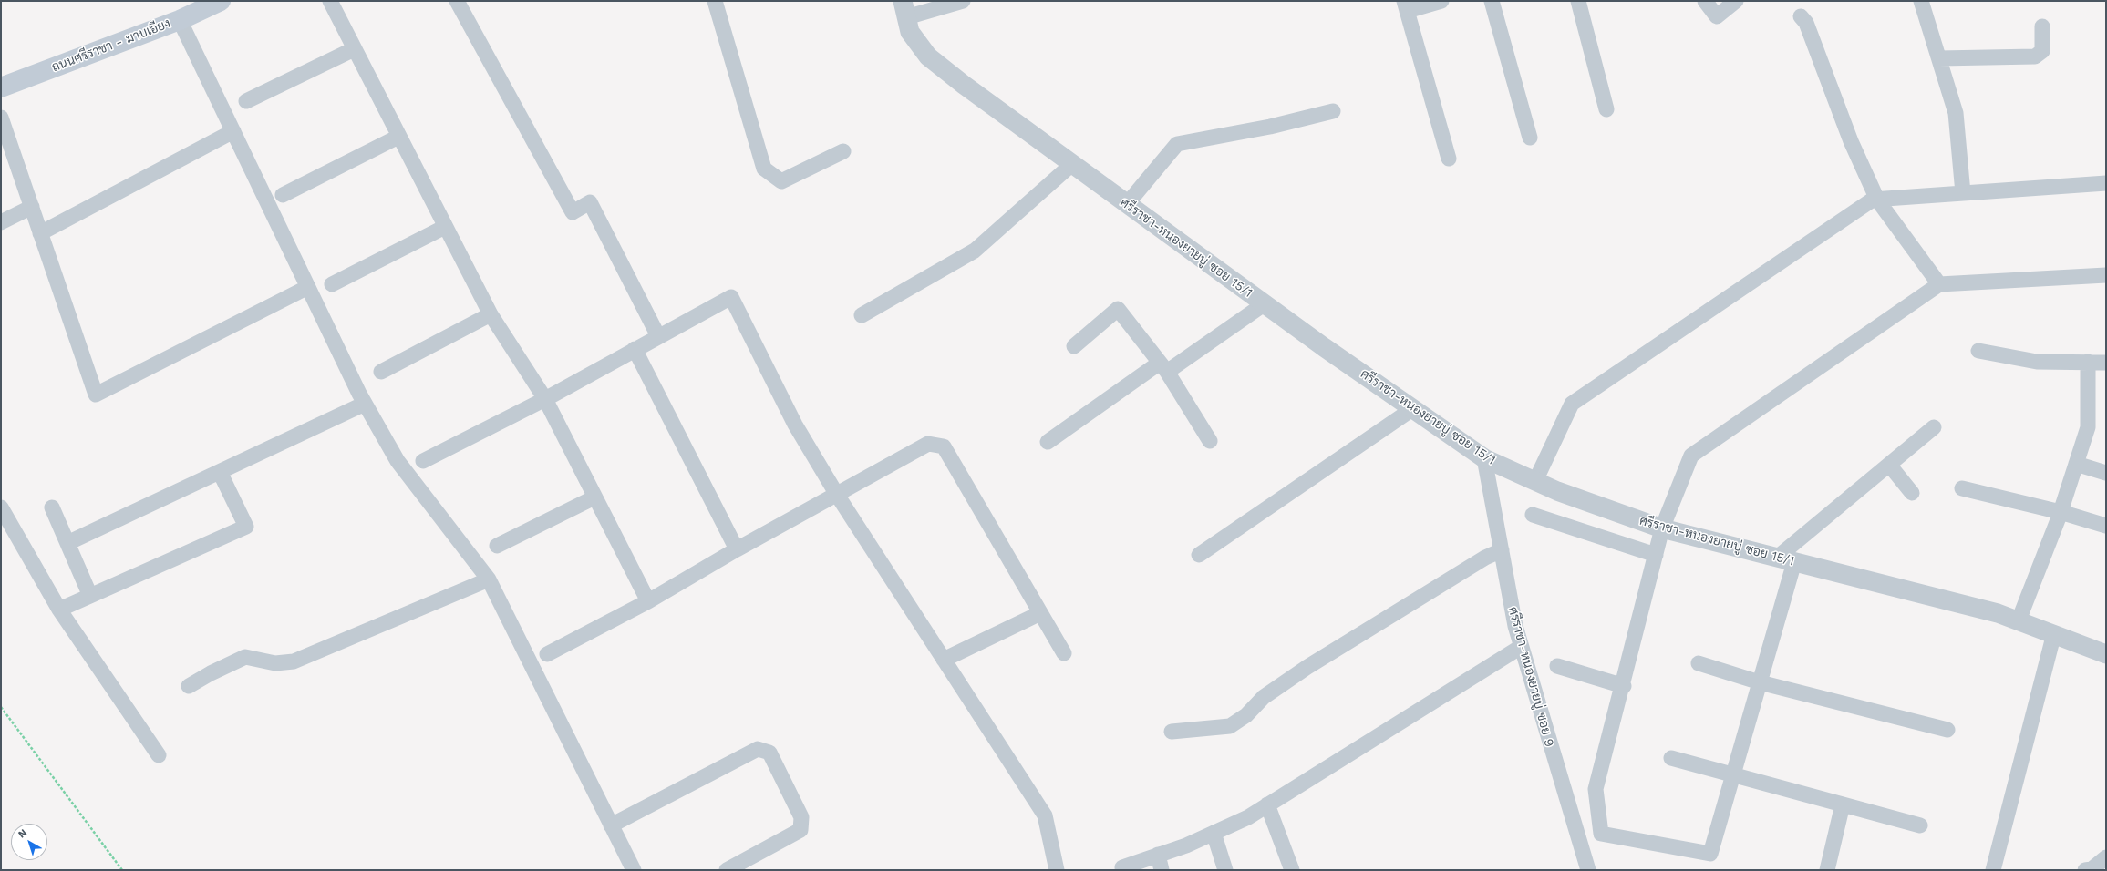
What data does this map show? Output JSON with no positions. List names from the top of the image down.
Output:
{
  "streets": {
    "main road": ["ถนนศรีราชา - มาบเอียง"],
    "street": ["ศรีราชา-หนองยายบู่ ซอย 15/1", "ศรีราชา-หนองยายบู่ ซอย 9"]
  },
  "crossings": [
    ["ศรีราชา-หนองยายบู่ ซอย 15/1", "ศรีราชา-หนองยายบู่ ซอย 9"]
  ],
  "north": "top left"
}
